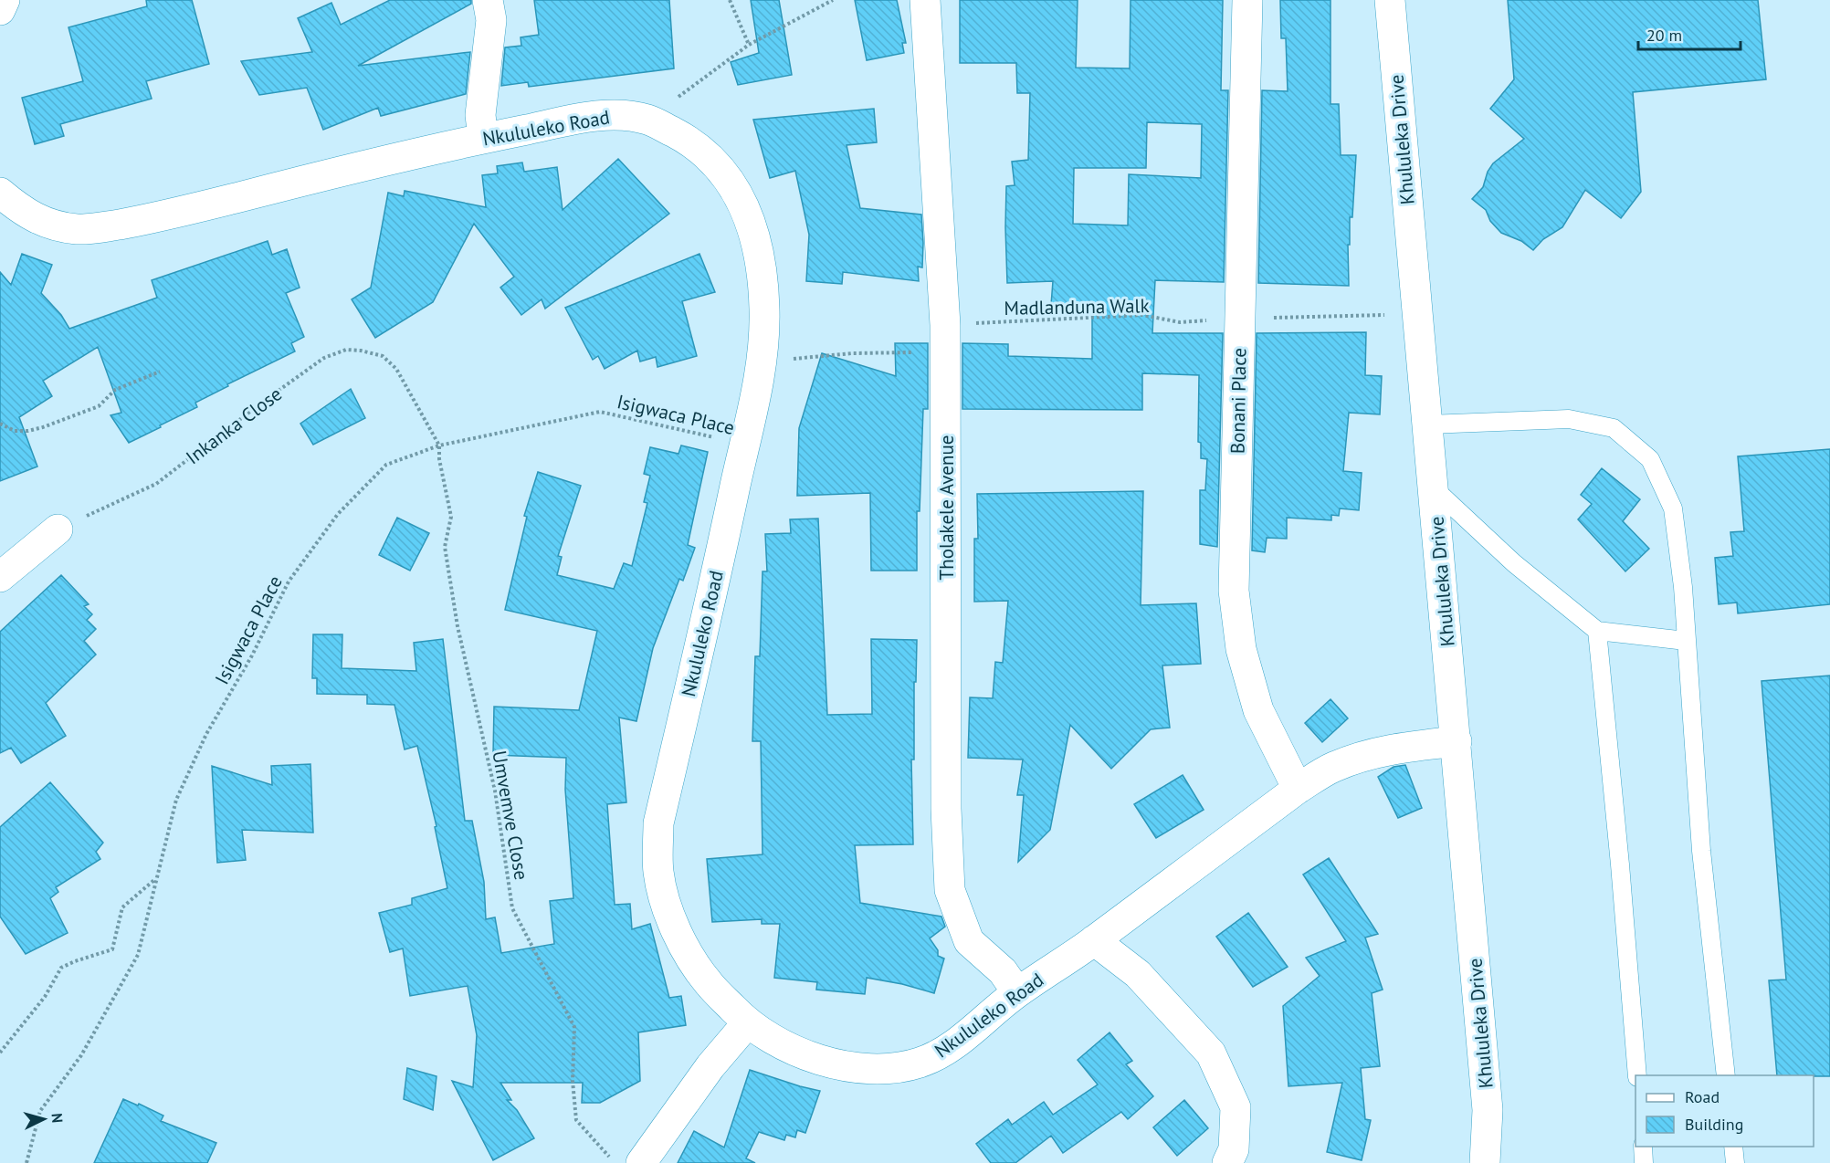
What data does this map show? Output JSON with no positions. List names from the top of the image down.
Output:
{
  "streets": {
    "street": [
      "Nkululeko Road",
      "Khululeka Drive",
      "Bonani Place",
      "Tholakele Avenue"
    ],
    "path": [
      "Madlanduna Walk",
      "Isigwaca Place",
      "Inkanka Close",
      "Umvemve Close"
    ]
  },
  "crossings": [
    ["Nkululeko Road", "Khululeka Drive"],
    ["Nkululeko Road", "Madlanduna Walk"],
    ["Nkululeko Road", "Bonani Place"],
    ["Nkululeko Road", "Isigwaca Place"],
    ["Nkululeko Road", "Tholakele Avenue"],
    ["Khululeka Drive", "Madlanduna Walk"],
    ["Madlanduna Walk", "Bonani Place"],
    ["Madlanduna Walk", "Tholakele Avenue"],
    ["Isigwaca Place", "Inkanka Close"],
    ["Isigwaca Place", "Umvemve Close"],
    ["Inkanka Close", "Umvemve Close"]
  ],
  "legend": ["Road", "Building"],
  "scale_bar": "20 m",
  "north": "right"
}
